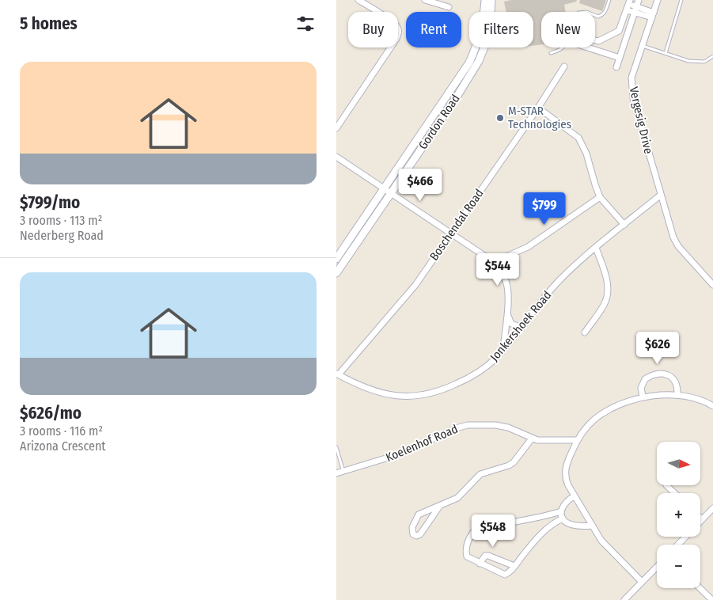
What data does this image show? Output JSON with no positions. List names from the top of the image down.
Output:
{
  "streets": {
    "street": [
      "Vergesig Drive",
      "Gordon Road",
      "Boschendal Road",
      "Jonkershoek Road",
      "Koelenhof Road"
    ]
  },
  "crossings": [
    ["Vergesig Drive", "Jonkershoek Road"],
    ["Boschendal Road", "Jonkershoek Road"]
  ],
  "places": ["M-STAR Technologies"],
  "north": "right",
  "page": {
    "heading": "5 homes",
    "chip": [
      "Buy",
      "Rent",
      "Filters",
      "New"
    ],
    "list": [
      {
        "name": "$799/mo",
        "note": "3 rooms · 113 m² · Nederberg Road"
      },
      {
        "name": "$626/mo",
        "note": "3 rooms · 116 m² · Arizona Crescent"
      }
    ],
    "price": [
      "$466",
      "$799",
      "$544",
      "$626",
      "$548"
    ],
    "map_buttons": ["+", "−"]
  }
}
